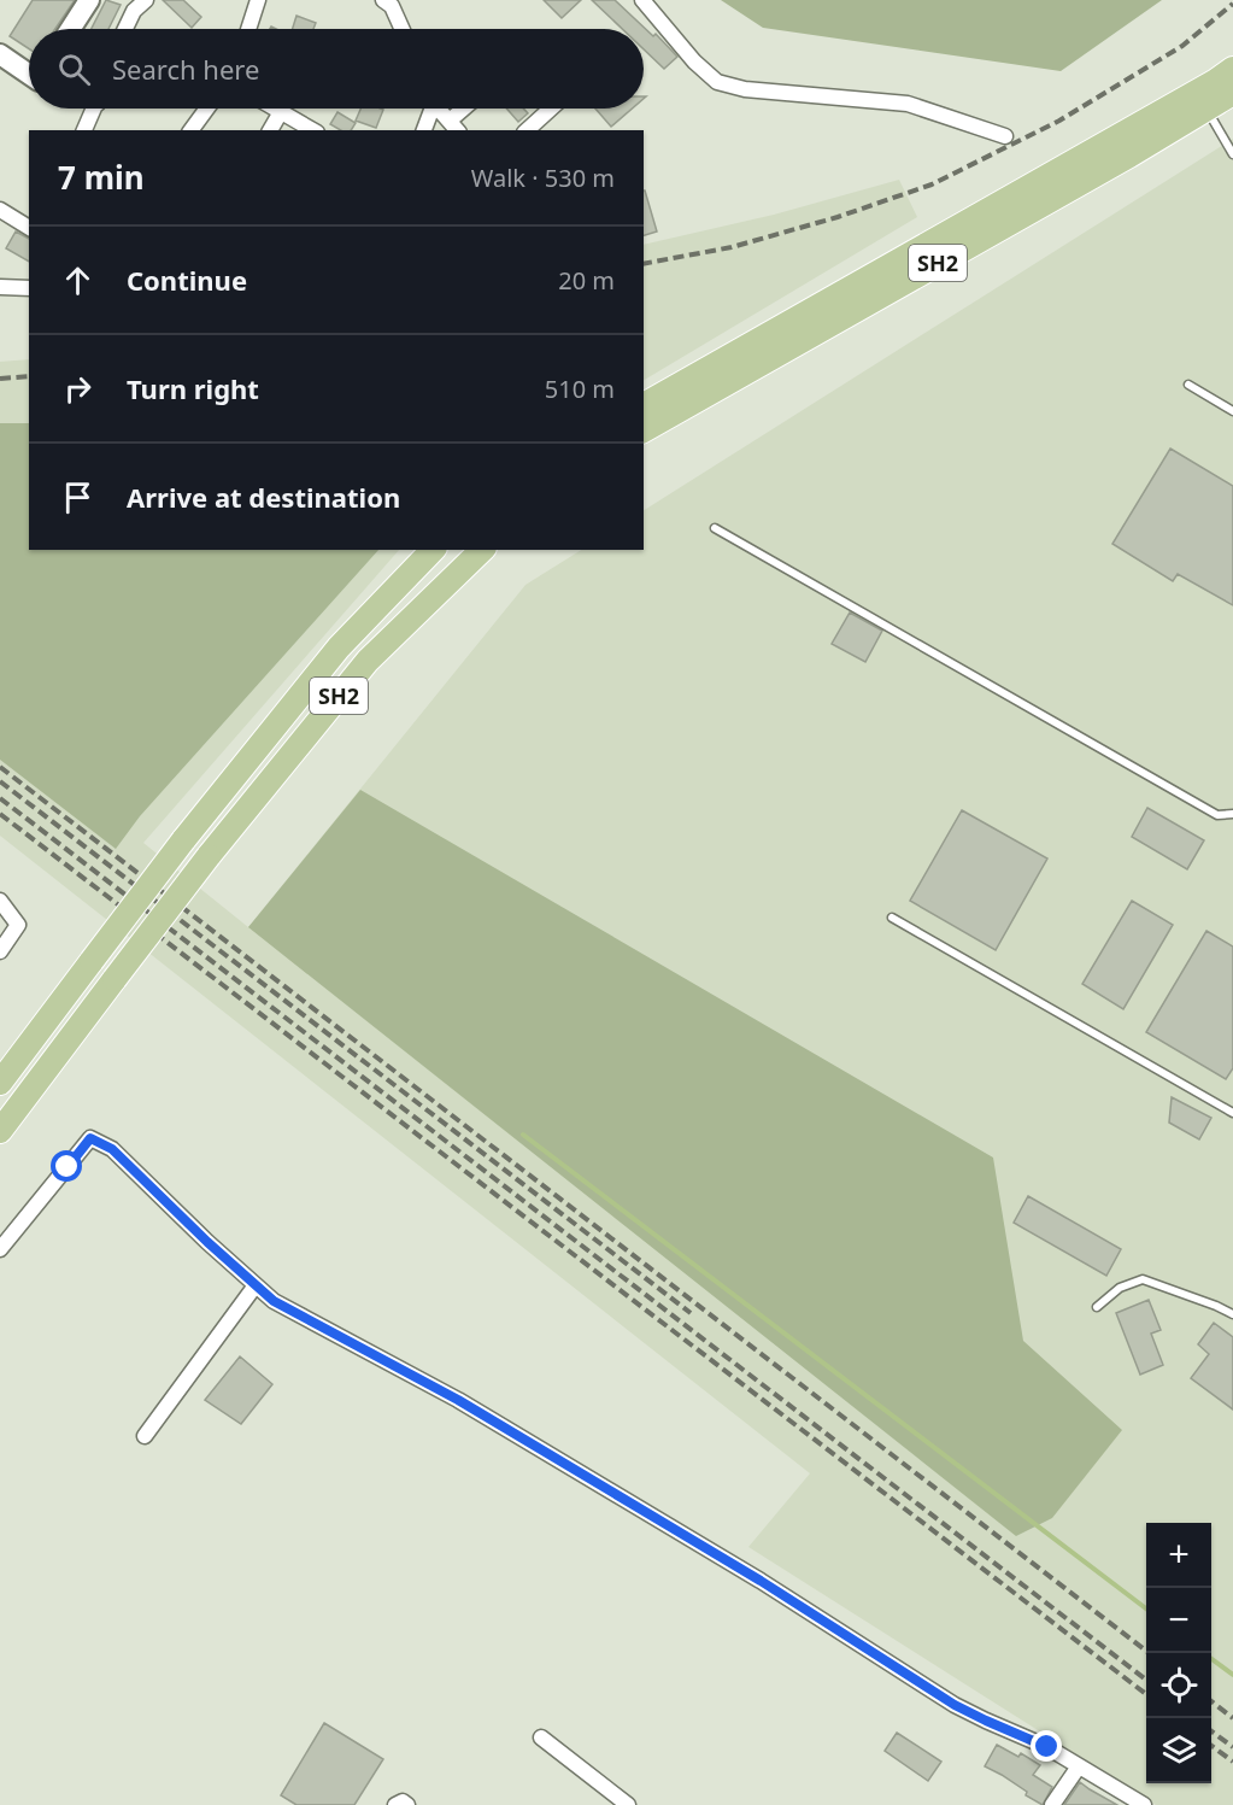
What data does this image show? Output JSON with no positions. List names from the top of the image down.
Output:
{
  "streets": {
    "main road": ["SH2"]
  },
  "page": {
    "search": "Search here",
    "heading": ["7 min", "Walk · 530 m"],
    "list": [
      ["Continue", "20 m"],
      ["Turn right", "510 m"],
      "Arrive at destination"
    ],
    "map_buttons": ["+", "−"]
  }
}
